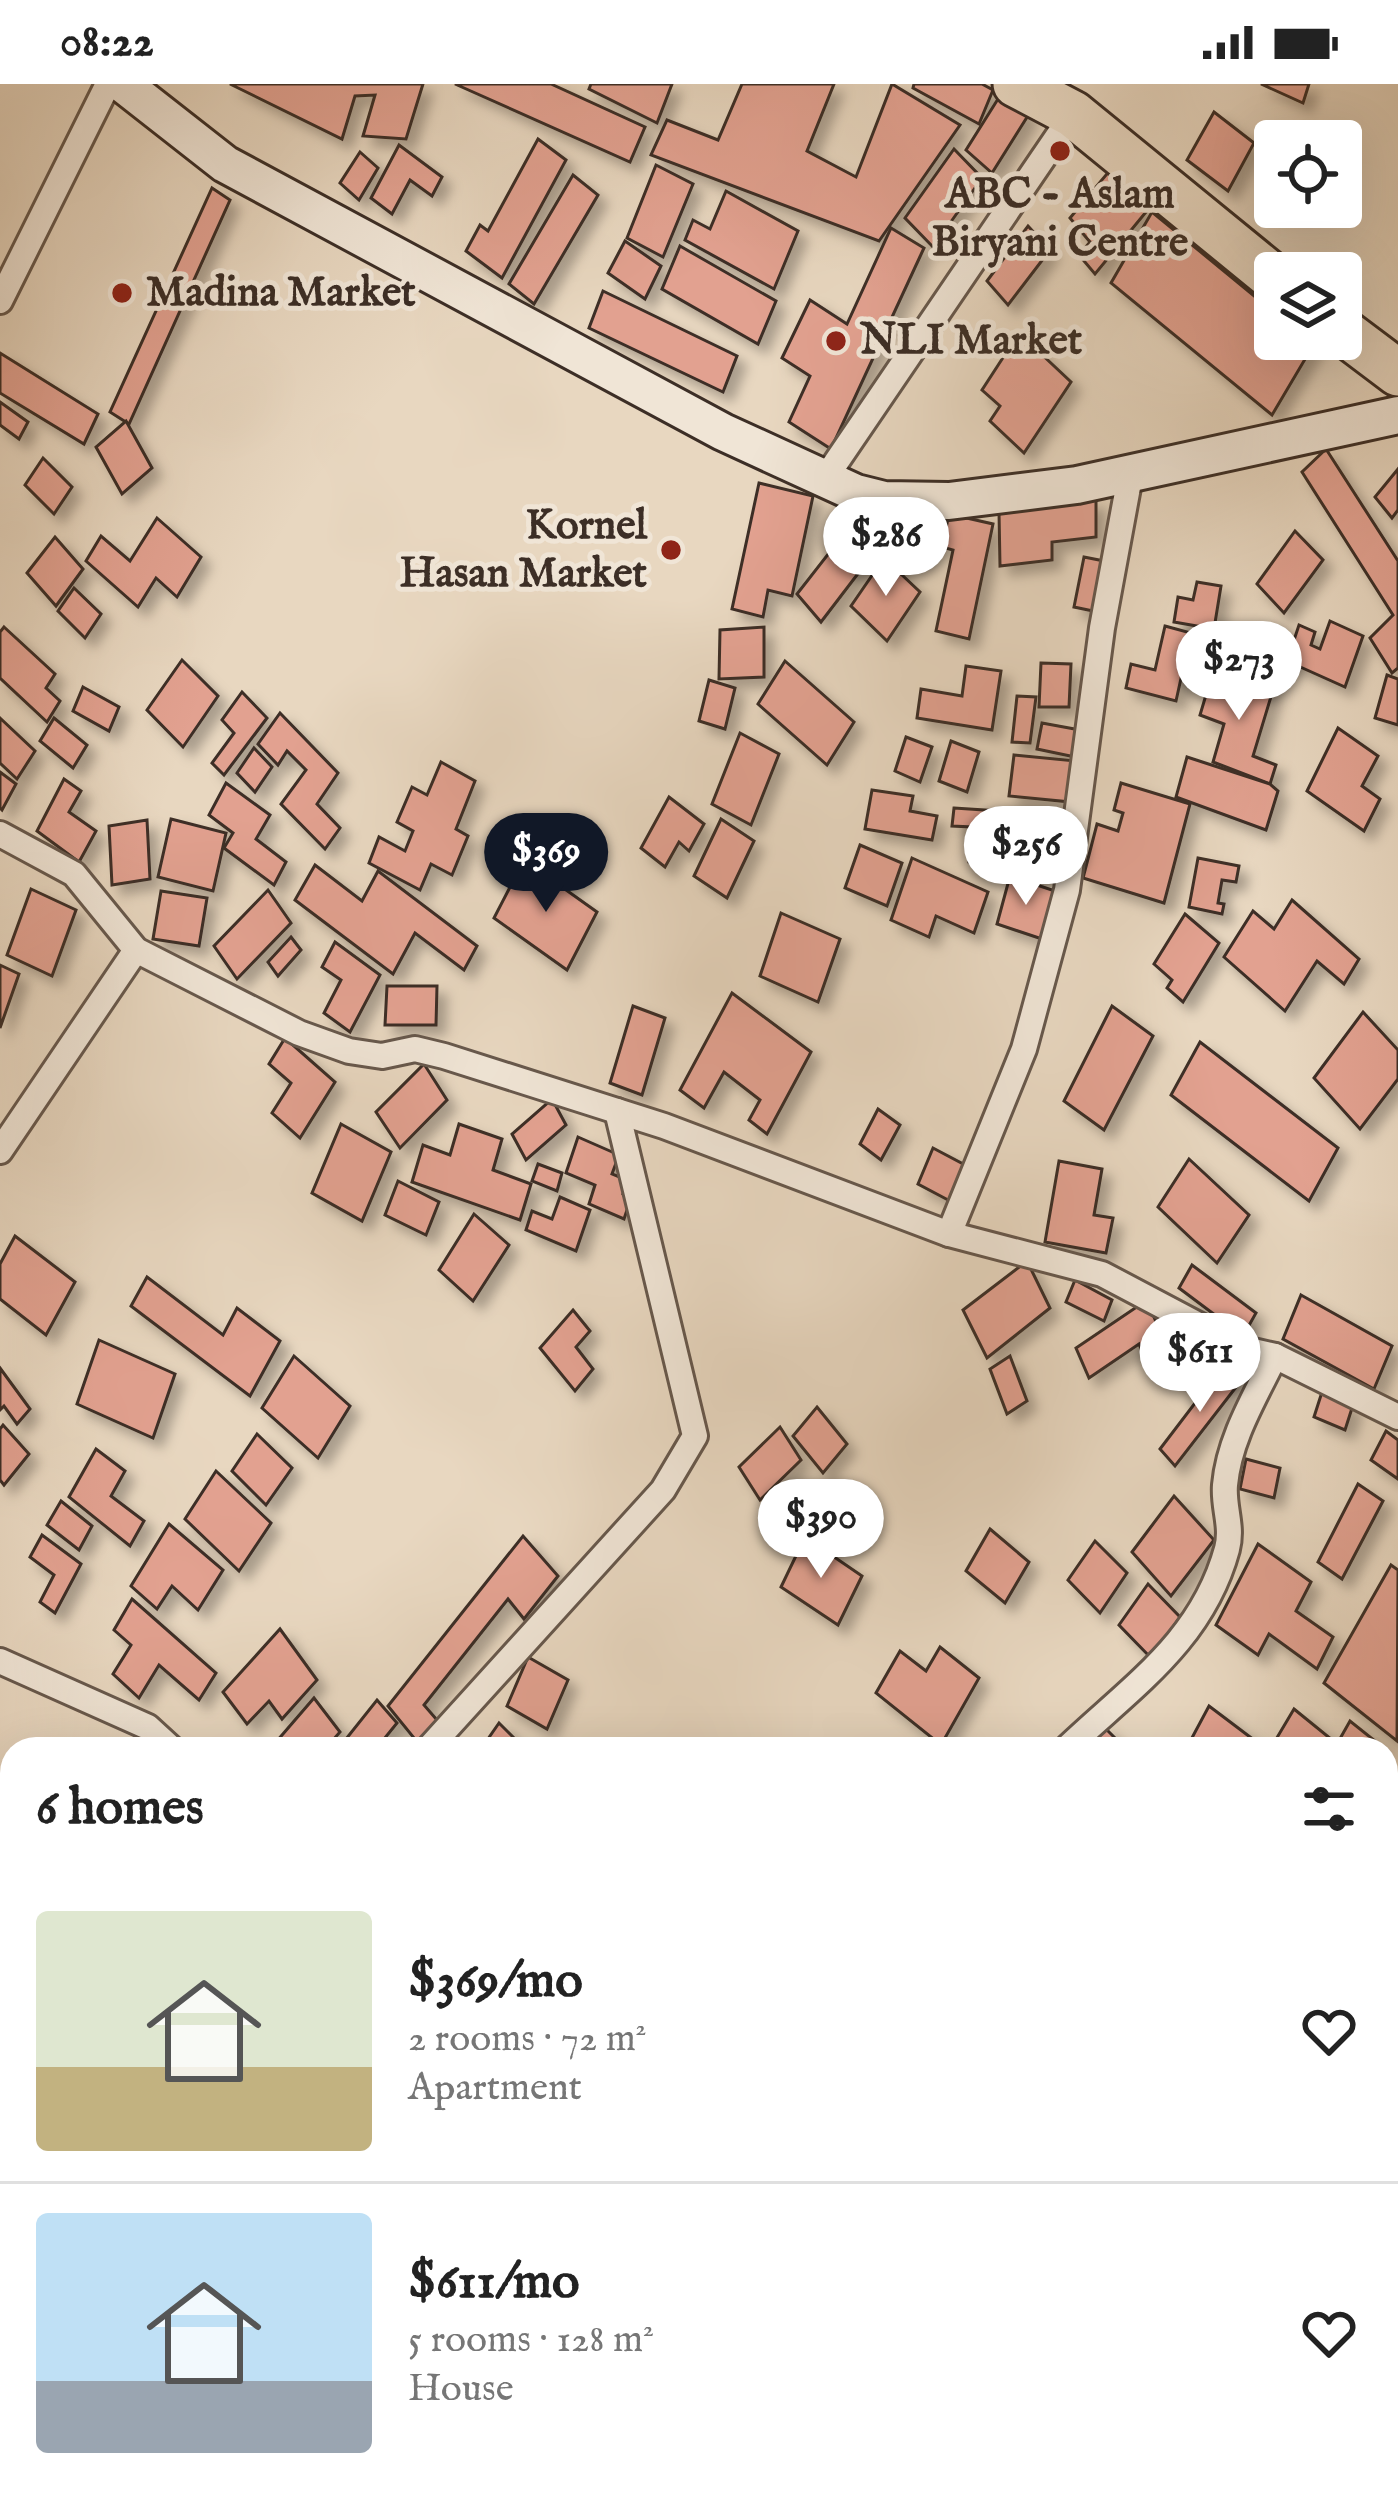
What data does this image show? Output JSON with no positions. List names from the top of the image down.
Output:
{
  "places": [
    "ABC - Aslam Biryani Centre",
    "Madina Market",
    "NLI Market",
    "Kornel Hasan Market"
  ],
  "page": {
    "status": "08:22",
    "price": [
      "$286",
      "$273",
      "$256",
      "$369",
      "$611",
      "$390"
    ],
    "heading": "6 homes",
    "list": [
      {
        "name": "$369/mo",
        "note": "2 rooms · 72 m² · Apartment"
      },
      {
        "name": "$611/mo",
        "note": "5 rooms · 128 m² · House"
      }
    ]
  }
}
